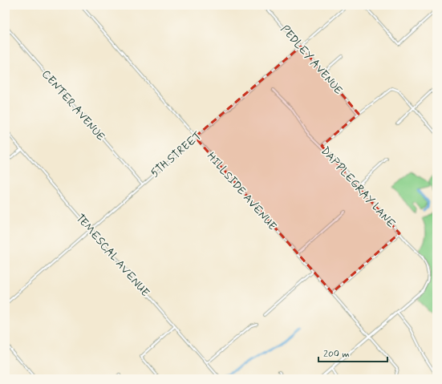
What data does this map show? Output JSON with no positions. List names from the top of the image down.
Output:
{
  "streets": {
    "street": [
      "PEDLEY AVENUE",
      "CENTER AVENUE",
      "5TH STREET",
      "DAPPLEGRAY LANE",
      "HILLSIDE AVENUE",
      "TEMESCAL AVENUE"
    ]
  },
  "crossings": [
    ["PEDLEY AVENUE", "5TH STREET"],
    ["CENTER AVENUE", "5TH STREET"],
    ["5TH STREET", "HILLSIDE AVENUE"],
    ["5TH STREET", "TEMESCAL AVENUE"]
  ],
  "scale_bar": "200 m"
}
